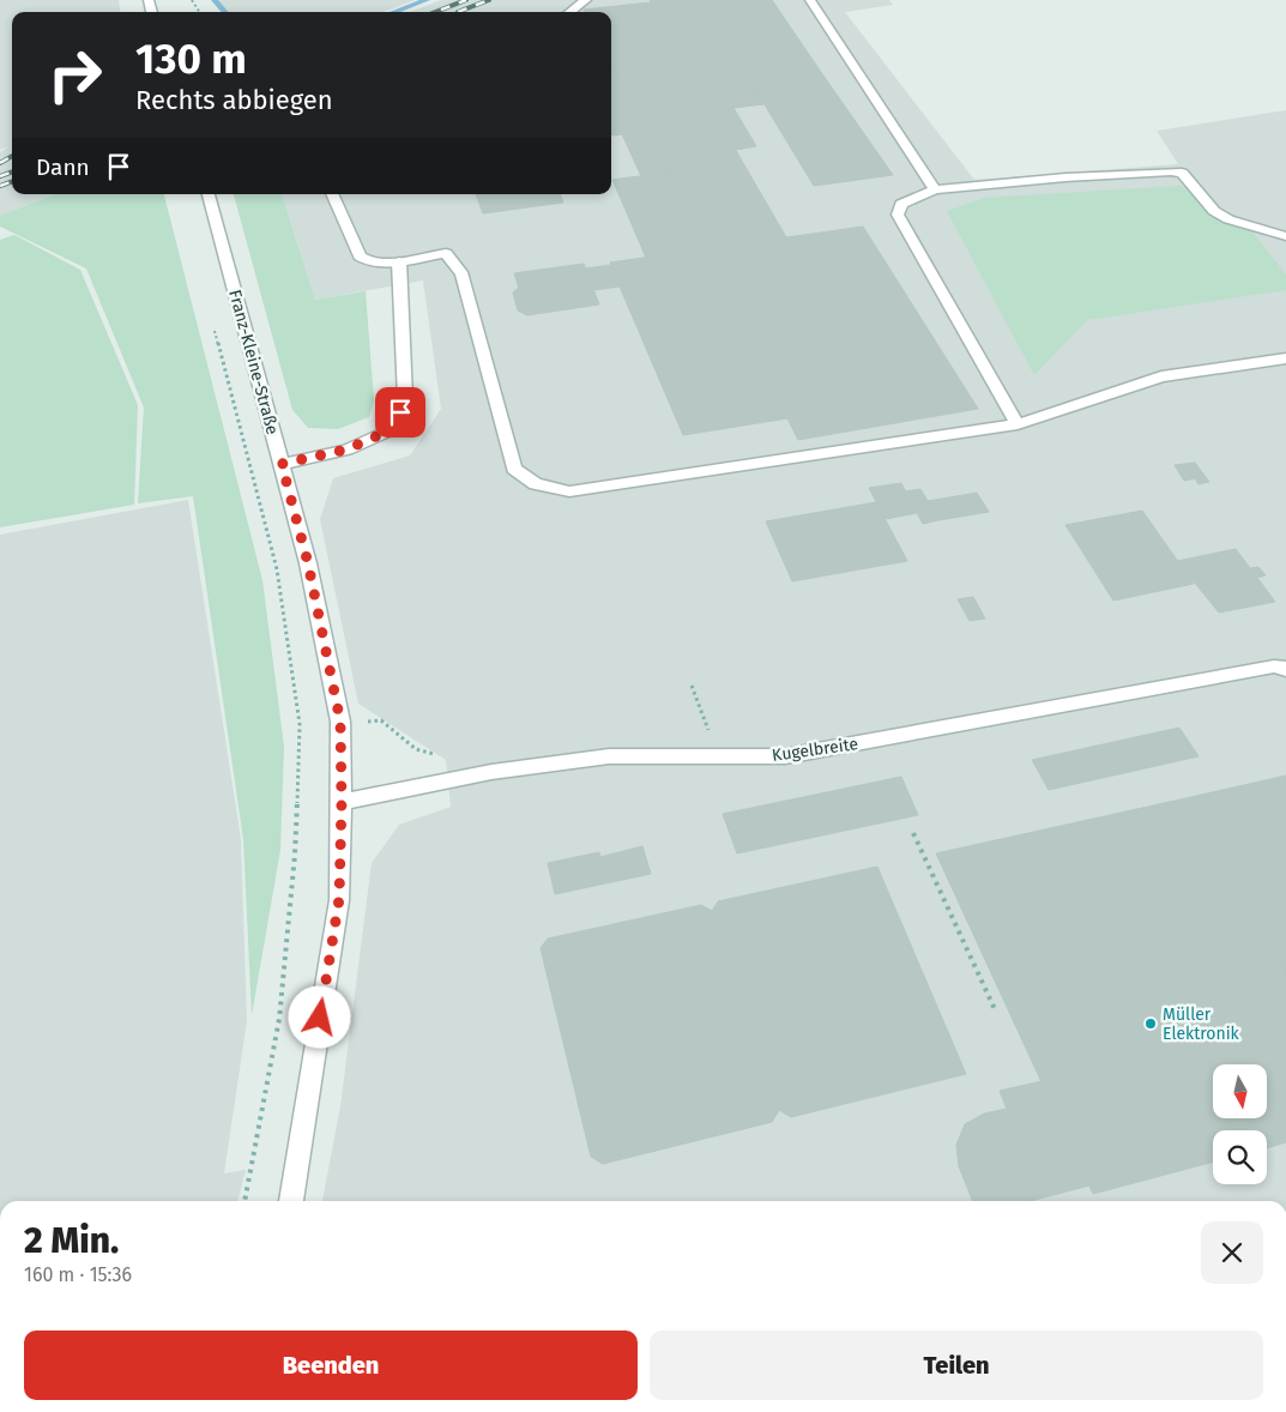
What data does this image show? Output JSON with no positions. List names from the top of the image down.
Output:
{
  "streets": {
    "street": ["Franz-Kleine-Straße", "Kugelbreite"]
  },
  "crossings": [
    ["Franz-Kleine-Straße", "Kugelbreite"]
  ],
  "places": ["Müller Elektronik"],
  "north": "bottom",
  "page": {
    "turn": ["130 m", "Rechts abbiegen"],
    "then": "Dann",
    "heading": ["2 Min.", "160 m · 15:36"],
    "buttons": ["Beenden", "Teilen"]
  }
}
